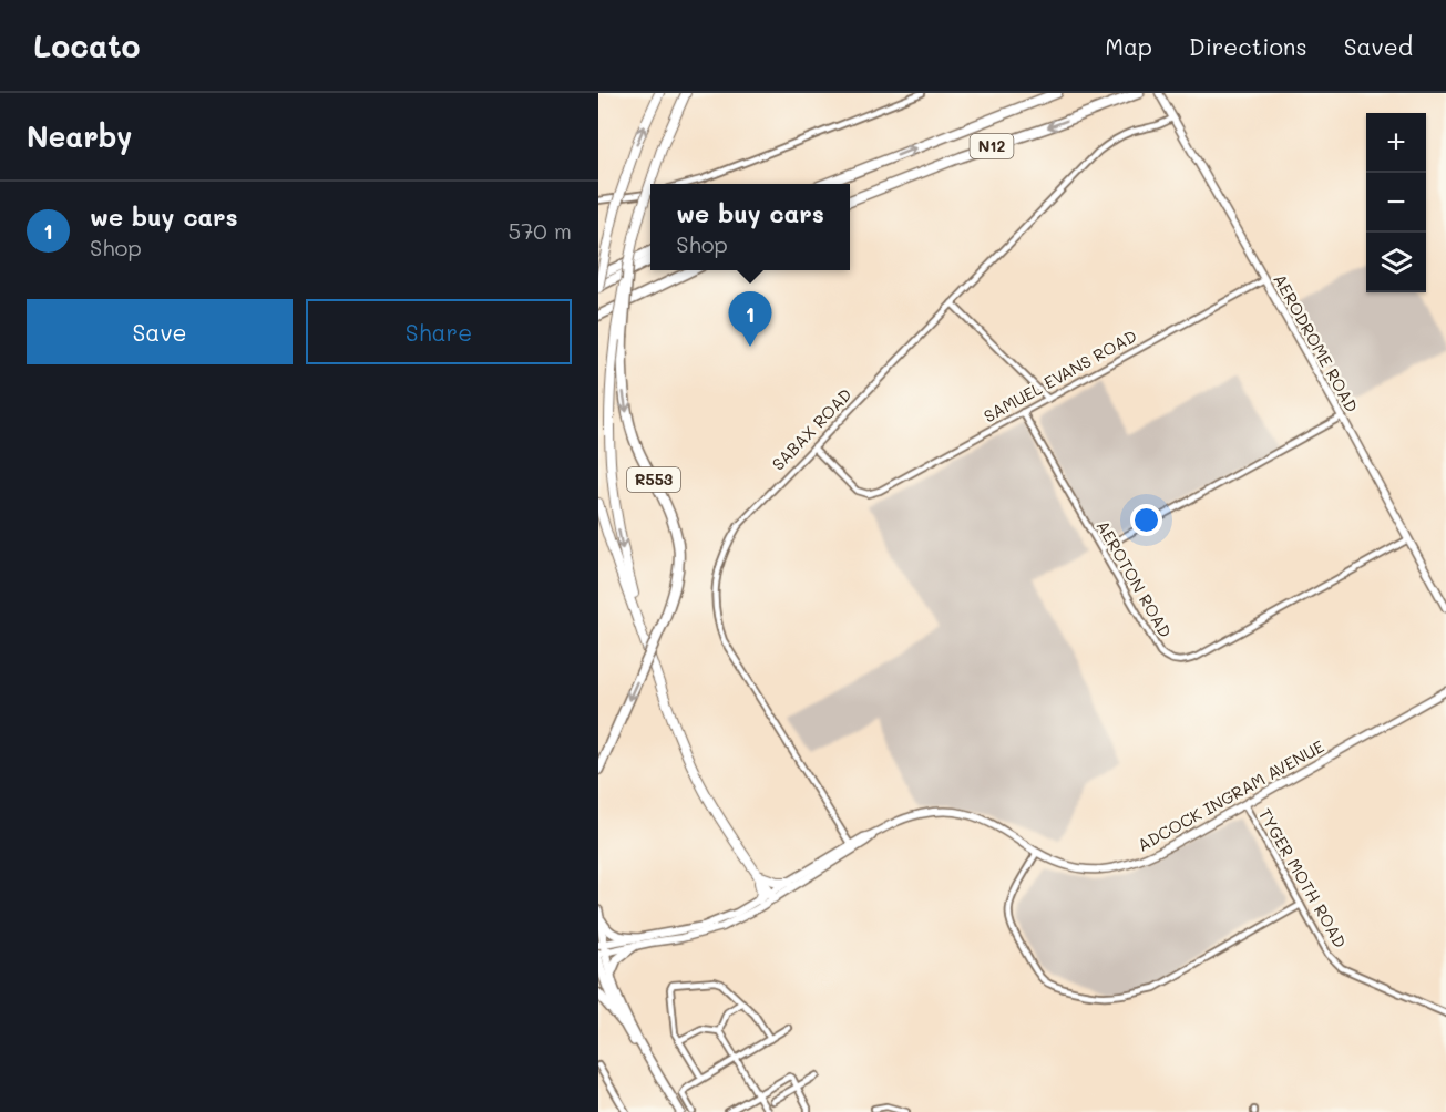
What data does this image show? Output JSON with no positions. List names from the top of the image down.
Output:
{
  "streets": {
    "highway": ["N12", "R553"],
    "street": [
      "AERODROME ROAD",
      "SAMUEL EVANS ROAD",
      "SABAX ROAD",
      "AEROTON ROAD",
      "ADCOCK INGRAM AVENUE",
      "TYGER MOTH ROAD"
    ]
  },
  "crossings": [
    ["AERODROME ROAD", "SAMUEL EVANS ROAD"],
    ["AERODROME ROAD", "SABAX ROAD"],
    ["AERODROME ROAD", "AEROTON ROAD"],
    ["SAMUEL EVANS ROAD", "SABAX ROAD"],
    ["SAMUEL EVANS ROAD", "AEROTON ROAD"],
    ["SABAX ROAD", "ADCOCK INGRAM AVENUE"],
    ["ADCOCK INGRAM AVENUE", "TYGER MOTH ROAD"]
  ],
  "page": {
    "header": "Locato",
    "nav": ["Map", "Directions", "Saved"],
    "heading": "Nearby",
    "map_buttons": ["+", "−"],
    "list": [
      {
        "mark": "1",
        "name": "we buy cars",
        "note": "Shop",
        "value": "570 m"
      }
    ],
    "popup": ["we buy cars", "Shop"],
    "buttons": ["Save", "Share"],
    "pins": "1"
  }
}
